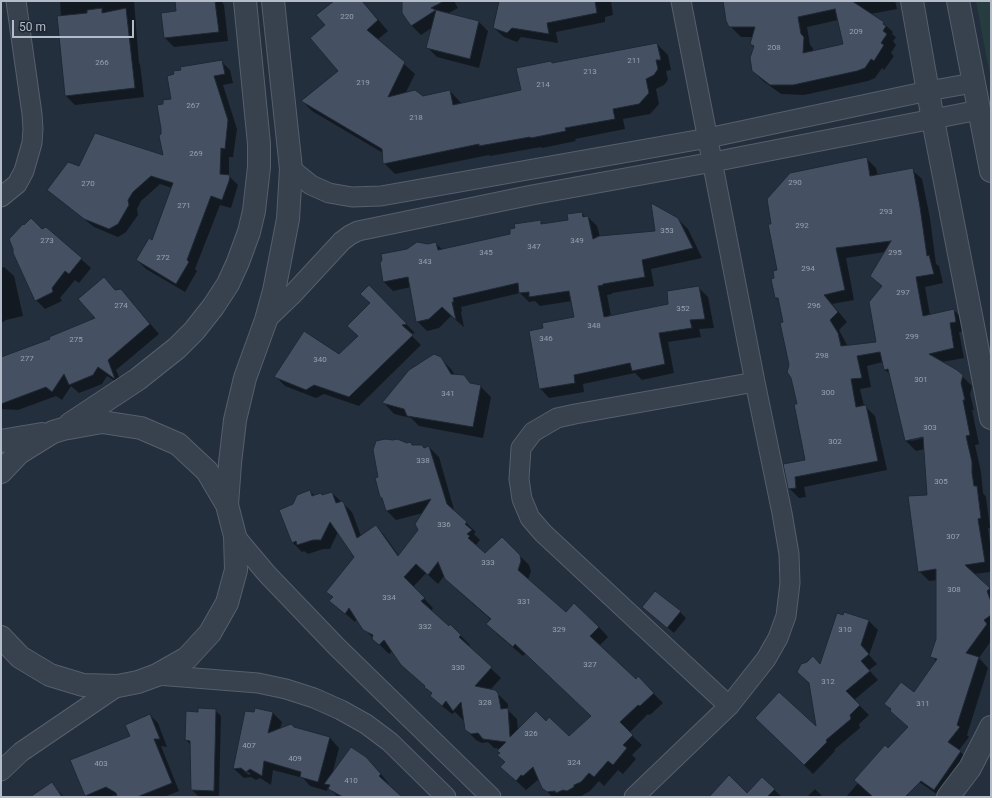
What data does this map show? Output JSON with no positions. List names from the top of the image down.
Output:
{
  "house_numbers": [
    "220",
    "209",
    "208",
    "211",
    "266",
    "213",
    "219",
    "214",
    "267",
    "218",
    "269",
    "290",
    "270",
    "271",
    "293",
    "292",
    "353",
    "273",
    "349",
    "347",
    "345",
    "295",
    "272",
    "343",
    "294",
    "297",
    "274",
    "296",
    "352",
    "348",
    "299",
    "346",
    "275",
    "298",
    "277",
    "340",
    "301",
    "300",
    "341",
    "303",
    "302",
    "338",
    "305",
    "336",
    "307",
    "333",
    "308",
    "334",
    "331",
    "332",
    "329",
    "310",
    "327",
    "330",
    "312",
    "328",
    "311",
    "326",
    "407",
    "409",
    "324",
    "403",
    "410"
  ],
  "scale_bar": "50 m"
}
